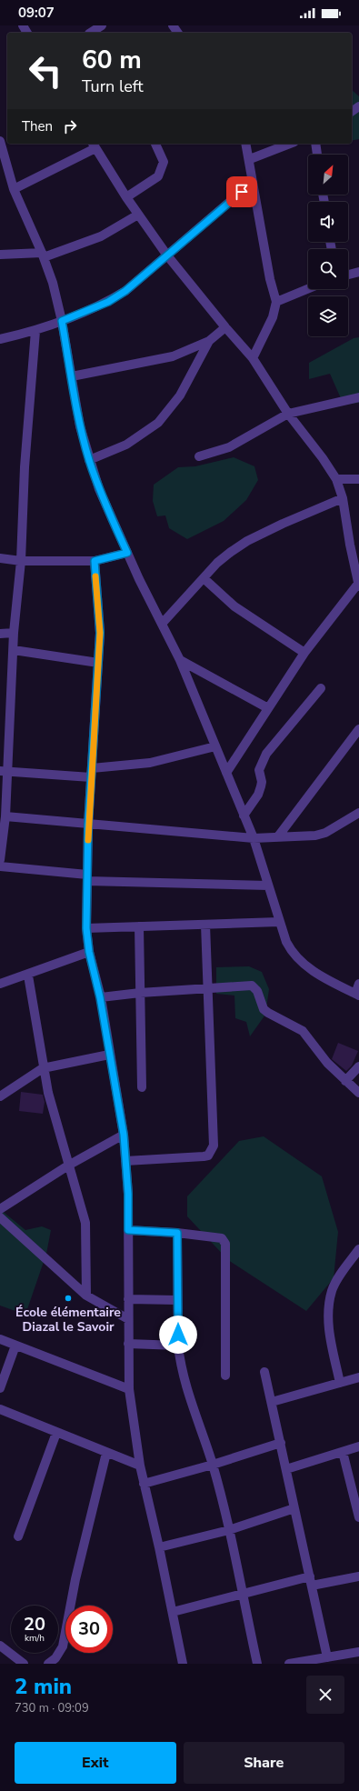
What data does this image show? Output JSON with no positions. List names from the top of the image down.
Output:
{
  "places": ["École élémentaire Diazal le Savoir"],
  "north": "top right",
  "page": {
    "status": "09:07",
    "turn": ["60 m", "Turn left"],
    "then": "Then",
    "speed": "20 km/h",
    "limit": "30",
    "heading": ["2 min", "730 m · 09:09"],
    "buttons": ["Exit", "Share"]
  }
}
